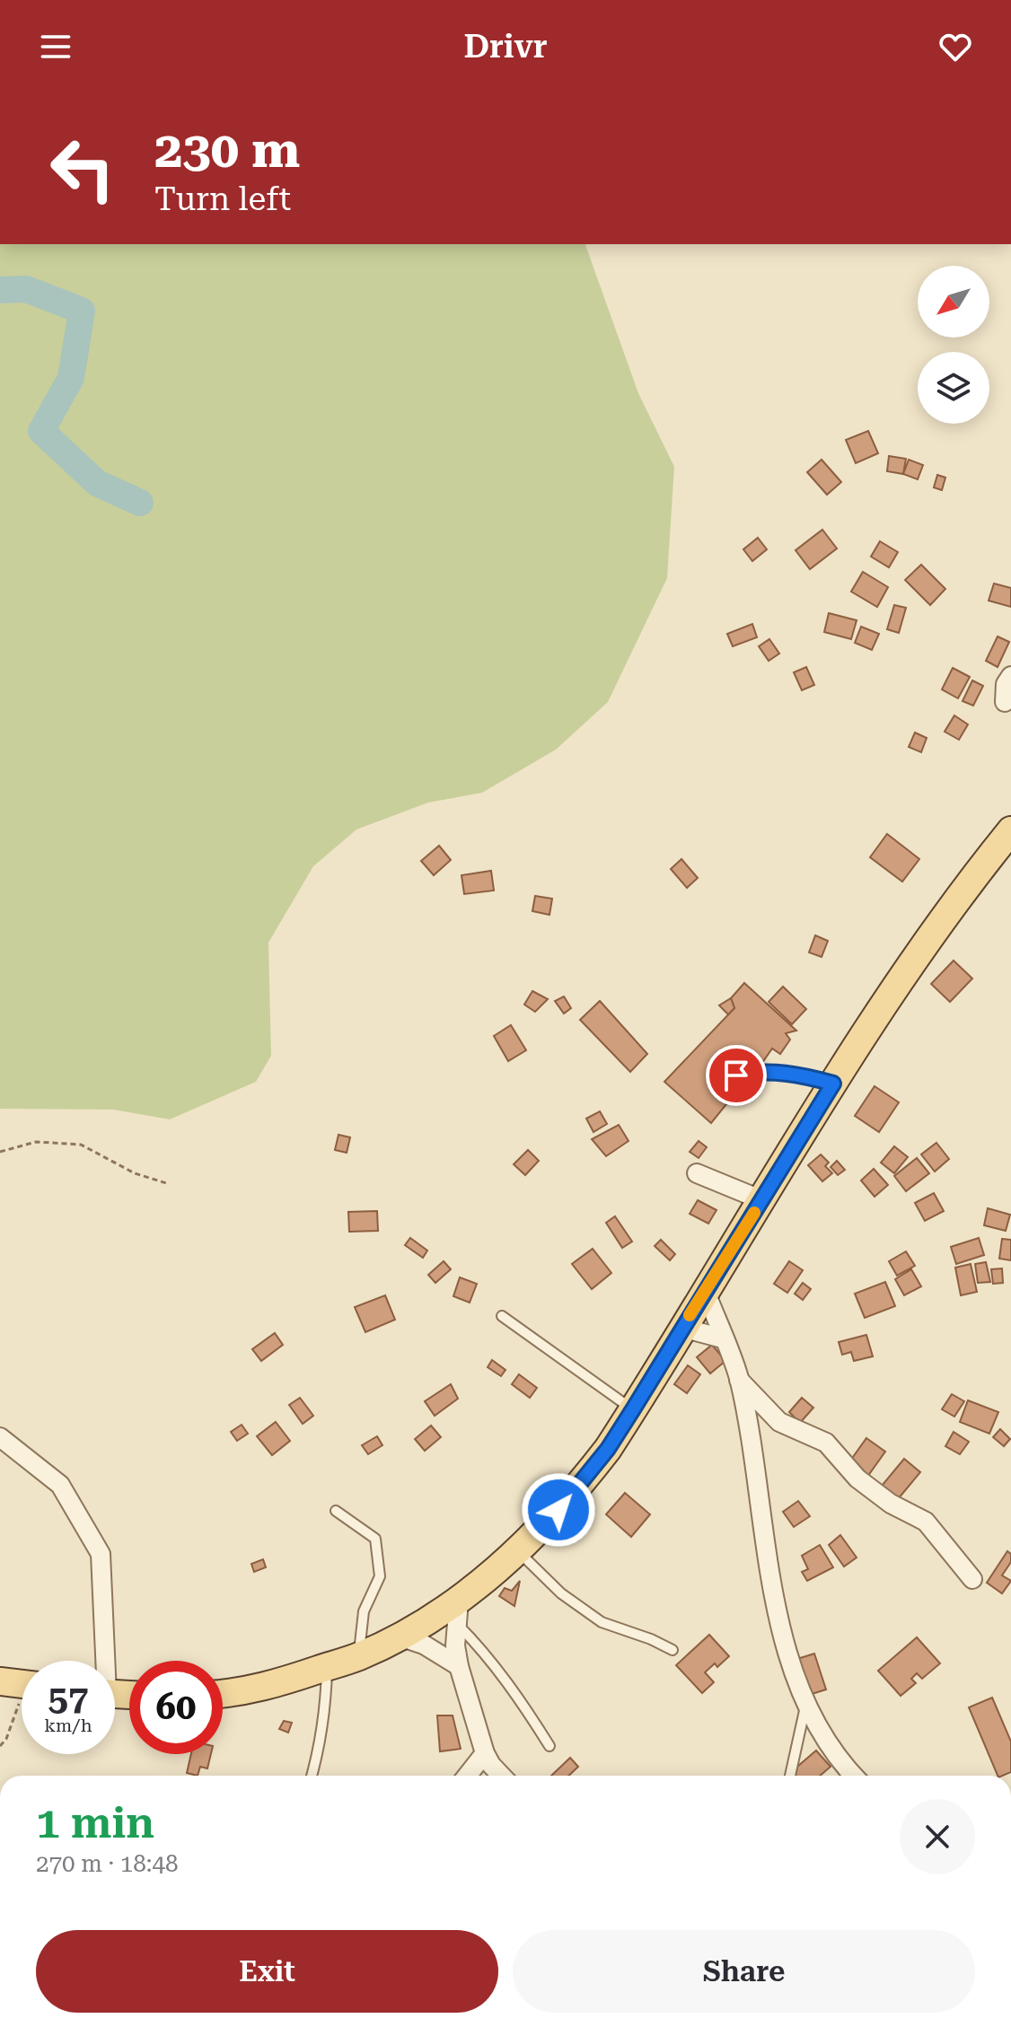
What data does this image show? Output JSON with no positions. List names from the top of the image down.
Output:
{
  "north": "bottom left",
  "page": {
    "header": "Drivr",
    "turn": ["230 m", "Turn left"],
    "speed": "57 km/h",
    "limit": "60",
    "heading": ["1 min", "270 m · 18:48"],
    "buttons": ["Exit", "Share"]
  }
}
